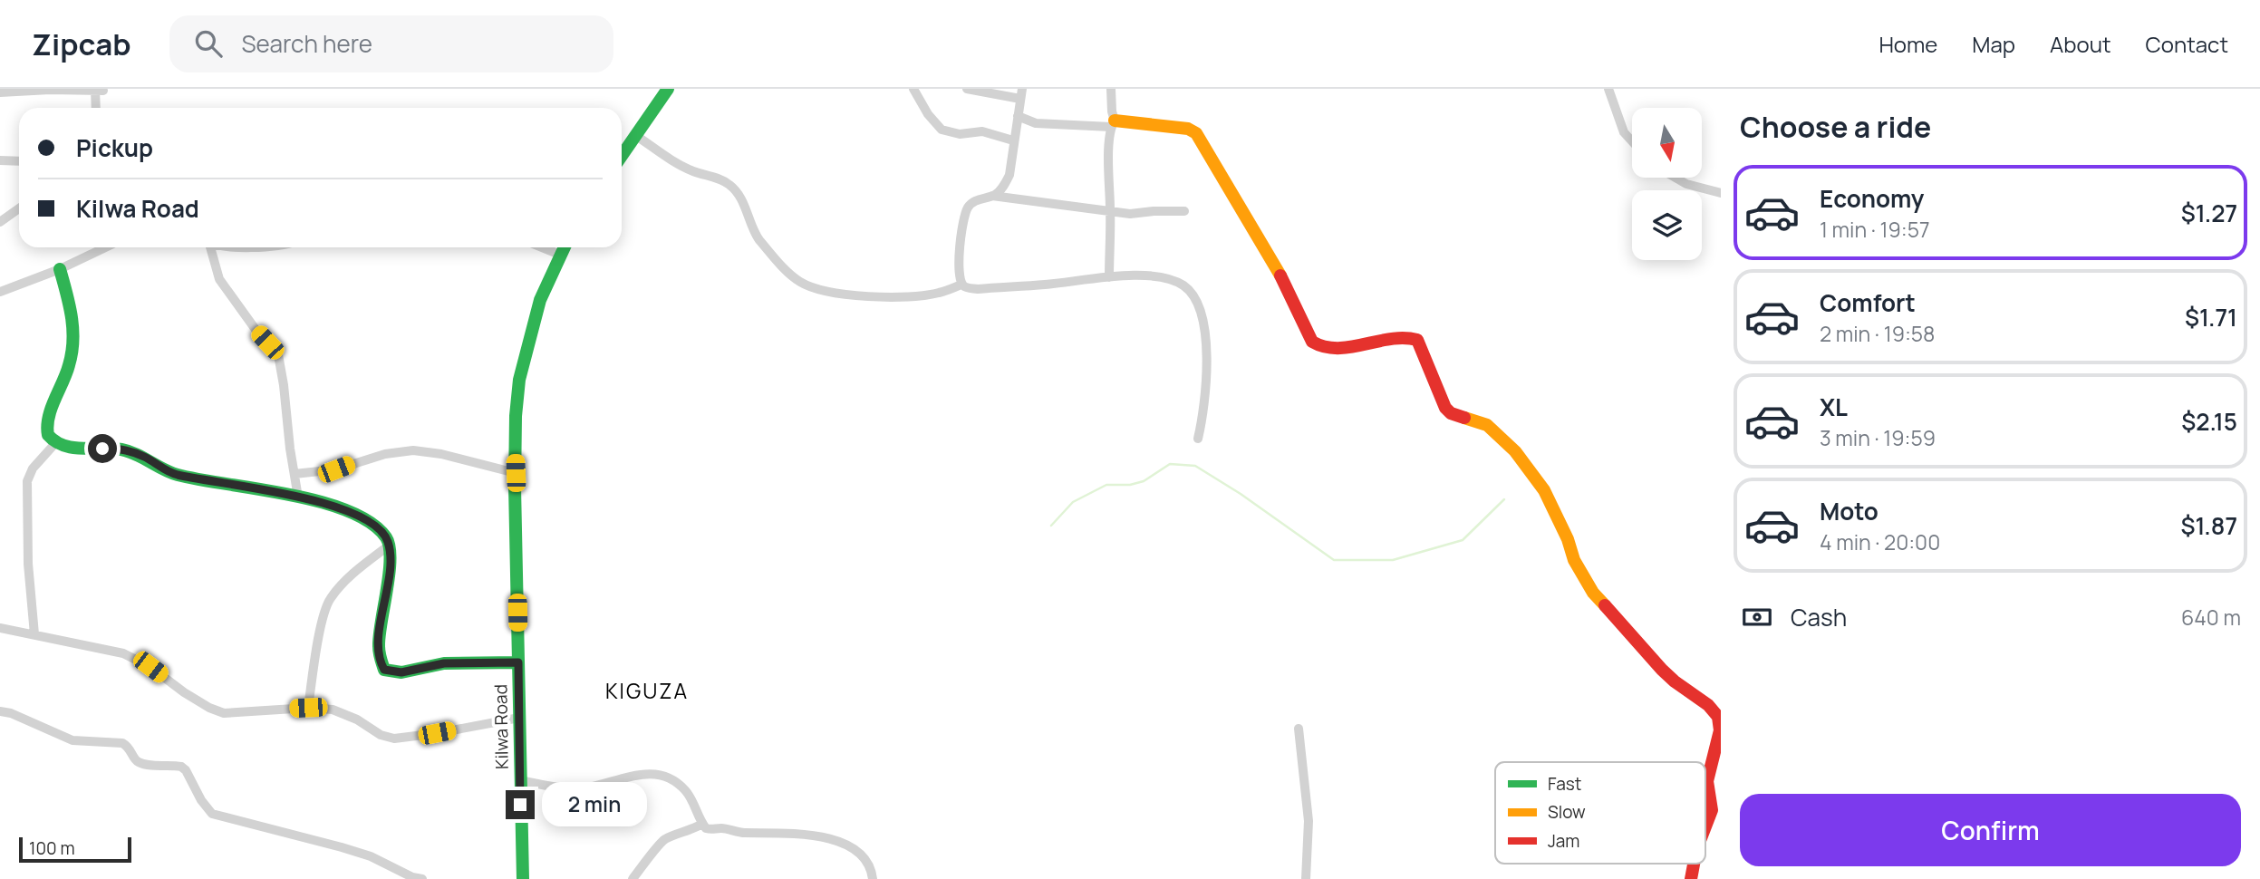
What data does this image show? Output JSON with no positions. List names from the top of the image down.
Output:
{
  "streets": {
    "main road": ["Kilwa Road"]
  },
  "districts": ["KIGUZA"],
  "legend": ["Fast", "Slow", "Jam"],
  "scale_bar": "100 m",
  "north": "bottom",
  "page": {
    "header": "Zipcab",
    "search": "Search here",
    "nav": [
      "Home",
      "Map",
      "About",
      "Contact"
    ],
    "heading": "Choose a ride",
    "banner": ["Pickup", "Kilwa Road"],
    "list": [
      {
        "name": "Economy",
        "note": "1 min · 19:57",
        "value": "$1.27"
      },
      {
        "name": "Comfort",
        "note": "2 min · 19:58",
        "value": "$1.71"
      },
      {
        "name": "XL",
        "note": "3 min · 19:59",
        "value": "$2.15"
      },
      {
        "name": "Moto",
        "note": "4 min · 20:00",
        "value": "$1.87"
      }
    ],
    "pay": ["Cash", "640 m"],
    "buttons": "Confirm",
    "bubble": "2 min",
    "scale": "100 m"
  }
}
